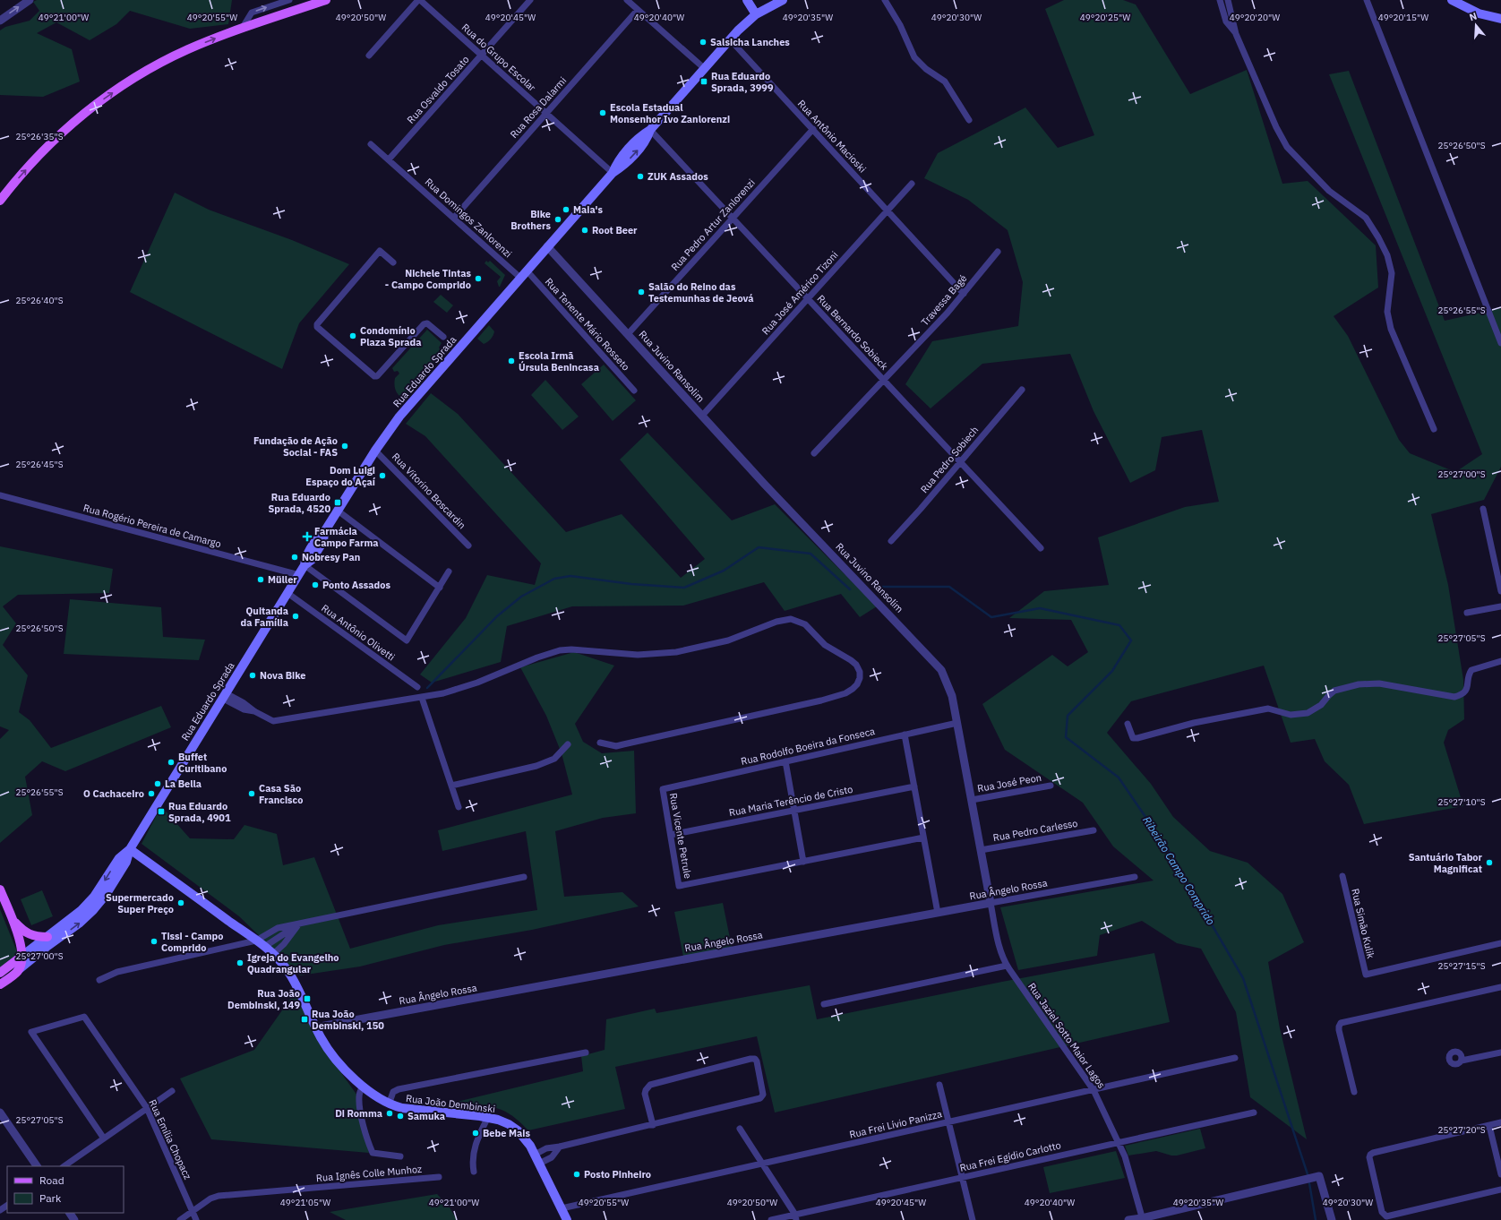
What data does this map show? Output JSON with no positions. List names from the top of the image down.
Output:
{
  "streets": {
    "main road": ["Rua Eduardo Sprada", "Rua João Dembinski"],
    "street": [
      "Rua do Grupo Escolar",
      "Rua Osvaldo Tosato",
      "Rua Rosa Dalarmi",
      "Rua Antônio Macioski",
      "Rua Domingos Zanlorenzi",
      "Rua Pedro Artur Zanlorenzi",
      "Rua José Américo Tizoni",
      "Travessa Bagé",
      "Rua Tenente Mário Rosseto",
      "Rua Bernardo Sobieck",
      "Rua Juvino Ransolim",
      "Rua Pedro Sobiech",
      "Rua Vitorino Boscardin",
      "Rua Rogério Pereira de Camargo",
      "Rua Antônio Olivetti",
      "Rua Rodolfo Boeira da Fonseca",
      "Rua José Peon",
      "Rua Maria Terêncio de Cristo",
      "Rua Pedro Carlesso",
      "Rua Vicente Petrule",
      "Rua Ângelo Rossa",
      "Rua Simão Kulik",
      "Rua Jaziel Sotto Maior Lagos",
      "Rua Frei Lívio Panizza",
      "Rua Emília Chopacz",
      "Rua Frei Egídio Carlotto",
      "Rua Ignês Colle Munhoz"
    ]
  },
  "crossings": [
    ["Rua do Grupo Escolar", "Rua Osvaldo Tosato"],
    ["Rua do Grupo Escolar", "Rua Rosa Dalarmi"],
    ["Rua do Grupo Escolar", "Rua Eduardo Sprada"],
    ["Rua Osvaldo Tosato", "Rua Domingos Zanlorenzi"],
    ["Rua Rosa Dalarmi", "Rua Domingos Zanlorenzi"],
    ["Rua Antônio Macioski", "Rua Pedro Artur Zanlorenzi"],
    ["Rua Antônio Macioski", "Rua José Américo Tizoni"],
    ["Rua Antônio Macioski", "Travessa Bagé"],
    ["Rua Antônio Macioski", "Rua Eduardo Sprada"],
    ["Rua Domingos Zanlorenzi", "Rua Tenente Mário Rosseto"],
    ["Rua Domingos Zanlorenzi", "Rua Eduardo Sprada"],
    ["Rua Pedro Artur Zanlorenzi", "Rua Bernardo Sobieck"],
    ["Rua Pedro Artur Zanlorenzi", "Rua Juvino Ransolim"],
    ["Rua José Américo Tizoni", "Rua Bernardo Sobieck"],
    ["Rua José Américo Tizoni", "Rua Juvino Ransolim"],
    ["Travessa Bagé", "Rua Bernardo Sobieck"],
    ["Rua Tenente Mário Rosseto", "Rua Eduardo Sprada"],
    ["Rua Bernardo Sobieck", "Rua Eduardo Sprada"],
    ["Rua Bernardo Sobieck", "Rua Pedro Sobiech"],
    ["Rua Juvino Ransolim", "Rua Eduardo Sprada"],
    ["Rua Juvino Ransolim", "Rua Rodolfo Boeira da Fonseca"],
    ["Rua Juvino Ransolim", "Rua José Peon"],
    ["Rua Juvino Ransolim", "Rua Pedro Carlesso"],
    ["Rua Juvino Ransolim", "Rua Ângelo Rossa"],
    ["Rua Juvino Ransolim", "Rua Jaziel Sotto Maior Lagos"],
    ["Rua Eduardo Sprada", "Rua Vitorino Boscardin"],
    ["Rua Eduardo Sprada", "Rua Rogério Pereira de Camargo"],
    ["Rua Eduardo Sprada", "Rua Antônio Olivetti"],
    ["Rua Eduardo Sprada", "Rua João Dembinski"],
    ["Rua Rodolfo Boeira da Fonseca", "Rua Vicente Petrule"],
    ["Rua Maria Terêncio de Cristo", "Rua Vicente Petrule"],
    ["Rua Ângelo Rossa", "Rua Jaziel Sotto Maior Lagos"],
    ["Rua Ângelo Rossa", "Rua João Dembinski"],
    ["Rua Jaziel Sotto Maior Lagos", "Rua Frei Lívio Panizza"],
    ["Rua Jaziel Sotto Maior Lagos", "Rua Frei Egídio Carlotto"],
    ["Rua João Dembinski", "Rua Frei Lívio Panizza"],
    ["Rua Emília Chopacz", "Rua Ignês Colle Munhoz"]
  ],
  "water": ["Ribeirão Campo Comprido"],
  "places": {
    "other": [
      "Salsicha Lanches",
      "Escola Estadual Monsenhor Ivo Zanlorenzi",
      "ZUK Assados",
      "Maia's",
      "Bike Brothers",
      "Root Beer",
      "Nichele Tintas - Campo Comprido",
      "Salão do Reino das Testemunhas de Jeová",
      "Condomínio Plaza Sprada",
      "Escola Irmã Úrsula Benincasa",
      "Fundação de Ação Social - FAS",
      "Dom Luigi Espaço do Açaí",
      "Nobresy Pan",
      "Müller",
      "Ponto Assados",
      "Quitanda da Família",
      "Nova Bike",
      "Buffet Curitibano",
      "La Bella",
      "O Cachaceiro",
      "Casa São Francisco",
      "Santuário Tabor Magnificat",
      "Supermercado Super Preço",
      "Tissi - Campo Comprido",
      "Igreja do Evangelho Quadrangular",
      "Di Romma",
      "Samuka",
      "Bebe Mais",
      "Posto Pinheiro"
    ],
    "transit": [
      "Rua Eduardo Sprada, 3999",
      "Rua Eduardo Sprada, 4520",
      "Rua Eduardo Sprada, 4901",
      "Rua João Dembinski, 149",
      "Rua João Dembinski, 150"
    ],
    "health": ["Farmácia Campo Farma"]
  },
  "legend": ["Road", "Park"],
  "north": "top",
  "coordinates": [
    "49°21'00\"W",
    "49°20'55\"W",
    "49°20'50\"W",
    "49°20'45\"W",
    "49°20'40\"W",
    "49°20'35\"W",
    "49°20'30\"W",
    "49°20'25\"W",
    "49°20'20\"W",
    "49°20'15\"W",
    "25°26'35\"S",
    "25°26'50\"S",
    "25°26'40\"S",
    "25°26'55\"S",
    "25°26'45\"S",
    "25°27'00\"S",
    "25°27'05\"S",
    "25°27'10\"S",
    "25°27'15\"S",
    "25°27'20\"S",
    "49°21'05\"W"
  ]
}
